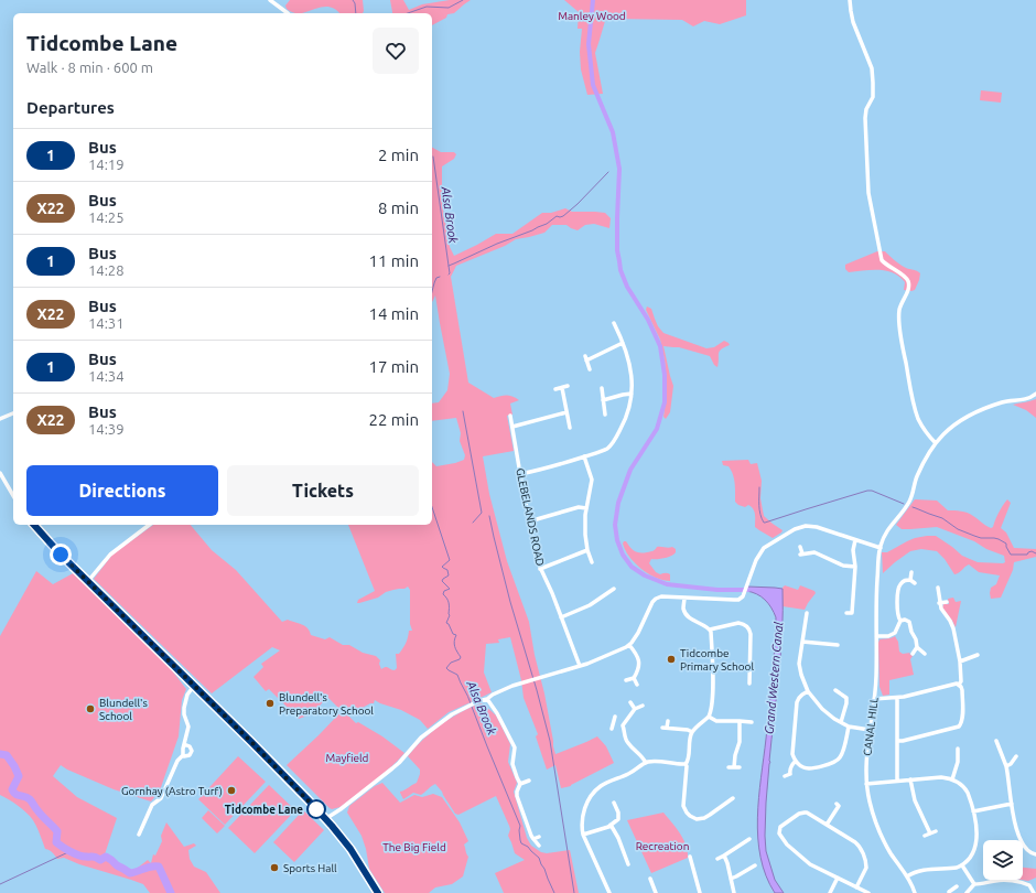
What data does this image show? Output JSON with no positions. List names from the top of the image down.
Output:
{
  "streets": {
    "street": ["GLEBELANDS ROAD", "CANAL HILL"]
  },
  "water": ["Alsa Brook", "Grand Western Canal"],
  "parks": [
    "Manley Wood",
    "Mayfield",
    "Recreation",
    "The Big Field"
  ],
  "places": [
    "Tidcombe Primary School",
    "Blundell's Preparatory School",
    "Blundell's School",
    "Gornhay (Astro Turf)",
    "Tidcombe Lane",
    "Sports Hall"
  ],
  "lines": ["bus line 1"],
  "page": {
    "heading": [
      ["Tidcombe Lane", "Walk · 8 min · 600 m"],
      "Departures"
    ],
    "list": [
      {
        "mark": "1",
        "name": "Bus",
        "note": "14:19",
        "value": "2 min"
      },
      {
        "mark": "X22",
        "name": "Bus",
        "note": "14:25",
        "value": "8 min"
      },
      {
        "mark": "1",
        "name": "Bus",
        "note": "14:28",
        "value": "11 min"
      },
      {
        "mark": "X22",
        "name": "Bus",
        "note": "14:31",
        "value": "14 min"
      },
      {
        "mark": "1",
        "name": "Bus",
        "note": "14:34",
        "value": "17 min"
      },
      {
        "mark": "X22",
        "name": "Bus",
        "note": "14:39",
        "value": "22 min"
      }
    ],
    "buttons": ["Directions", "Tickets"]
  }
}
